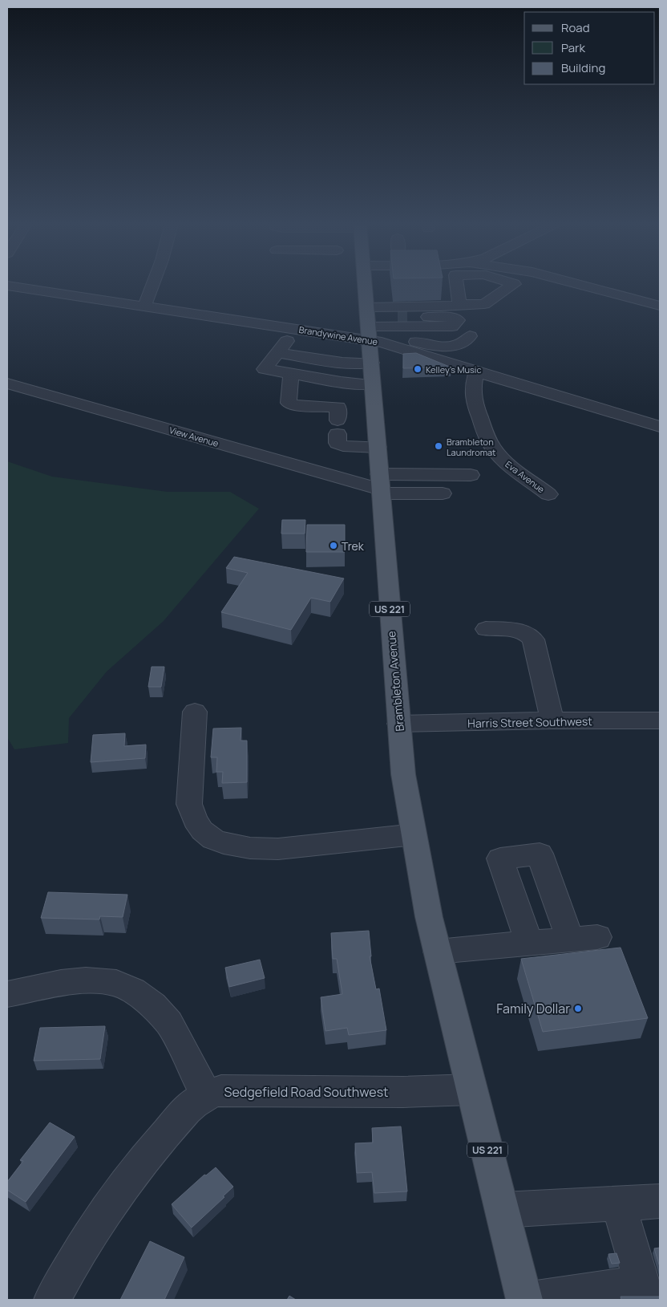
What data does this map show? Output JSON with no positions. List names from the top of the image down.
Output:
{
  "streets": {
    "main road": ["US 221", "Brambleton Avenue"],
    "street": [
      "Brandywine Avenue",
      "View Avenue",
      "Eva Avenue",
      "Harris Street Southwest",
      "Sedgefield Road Southwest"
    ]
  },
  "crossings": [
    ["Brandywine Avenue", "Eva Avenue"],
    ["Brandywine Avenue", "Brambleton Avenue"],
    ["View Avenue", "Brambleton Avenue"],
    ["US 221", "Brambleton Avenue"],
    ["US 221", "Sedgefield Road Southwest"],
    ["Brambleton Avenue", "Harris Street Southwest"],
    ["Brambleton Avenue", "Sedgefield Road Southwest"]
  ],
  "places": [
    "Kelley's Music",
    "Brambleton Laundromat",
    "Trek",
    "Family Dollar"
  ],
  "legend": ["Road", "Park", "Building"]
}
